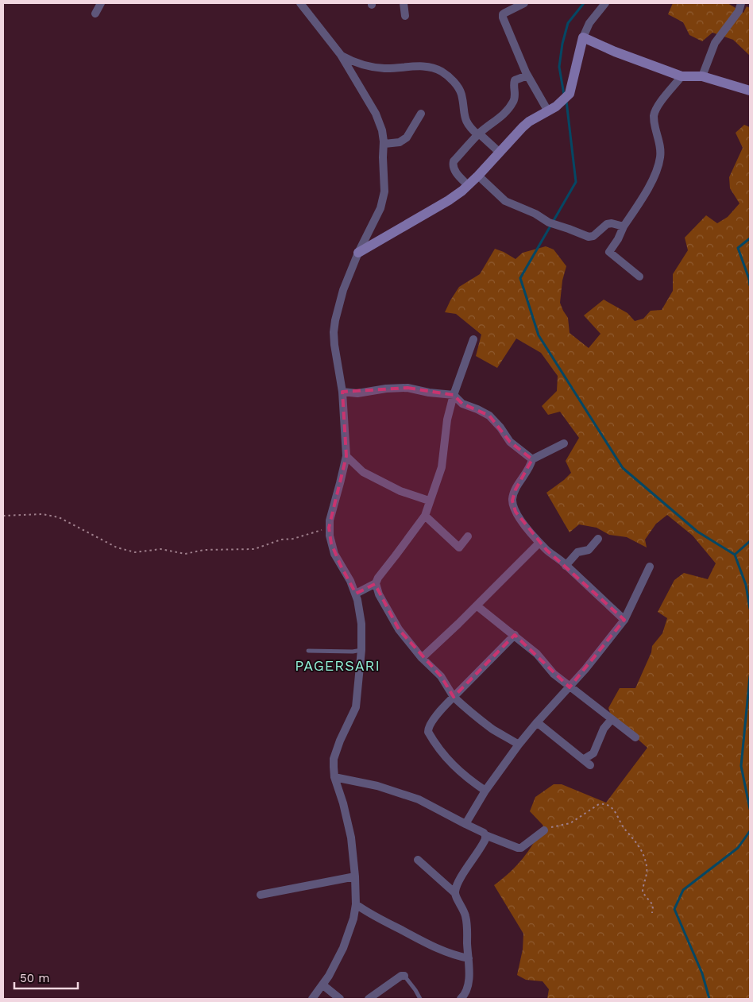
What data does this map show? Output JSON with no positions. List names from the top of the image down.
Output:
{
  "districts": ["PAGERSARI"],
  "scale_bar": "50 m"
}
